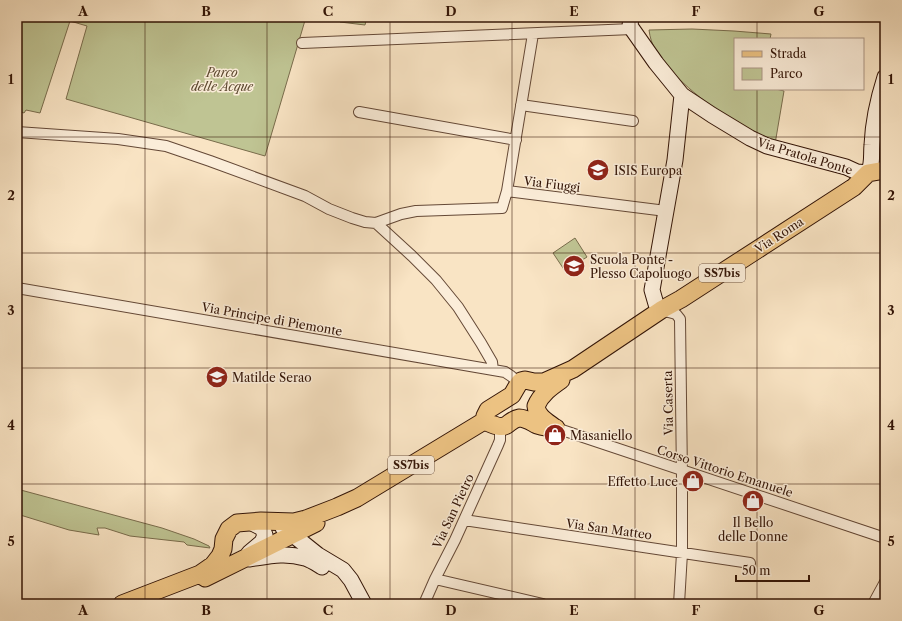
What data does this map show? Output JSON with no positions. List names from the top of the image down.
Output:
{
  "streets": {
    "main road": ["Via Pratola Ponte", "Via Roma", "SS7bis"],
    "street": [
      "Via Fiuggi",
      "Via Principe di Piemonte",
      "Via Caserta",
      "Corso Vittorio Emanuele",
      "Via San Pietro",
      "Via San Matteo"
    ]
  },
  "crossings": [
    ["Via Pratola Ponte", "Via Roma"],
    ["Via Roma", "SS7bis"],
    ["Via Roma", "Via Caserta"],
    ["SS7bis", "Via Principe di Piemonte"],
    ["SS7bis", "Corso Vittorio Emanuele"],
    ["Via Caserta", "Corso Vittorio Emanuele"],
    ["Via Caserta", "Via San Matteo"],
    ["Via San Pietro", "Via San Matteo"]
  ],
  "parks": ["Parco delle Acque"],
  "places": {
    "school or university": ["ISIS Europa", "Scuola Ponte - Plesso Capoluogo", "Matilde Serao"],
    "shop": ["Masaniello", "Effetto Luce", "Il Bello delle Donne"]
  },
  "legend": ["Strada", "Parco"],
  "scale_bar": "50 m",
  "grid": {
    "columns": [
      "A",
      "B",
      "C",
      "D",
      "E",
      "F",
      "G"
    ],
    "rows": [
      "1",
      "2",
      "3",
      "4",
      "5"
    ]
  }
}
